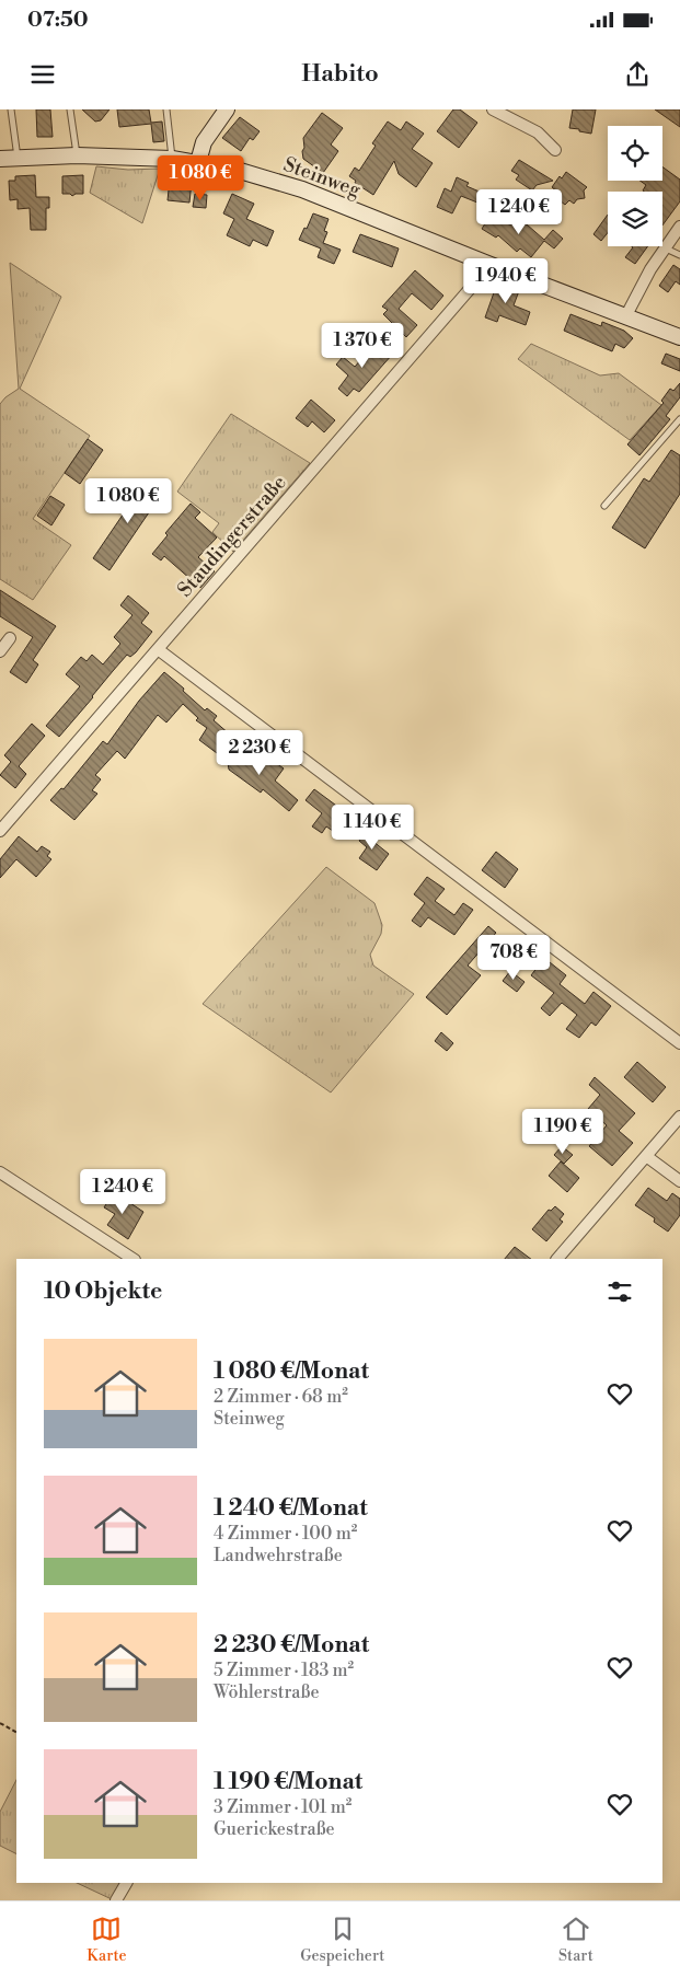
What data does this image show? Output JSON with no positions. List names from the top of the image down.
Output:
{
  "streets": {
    "street": ["Steinweg", "Staudingerstraße"]
  },
  "crossings": [
    ["Steinweg", "Staudingerstraße"]
  ],
  "page": {
    "status": "07:50",
    "header": "Habito",
    "price": [
      "1 080 €",
      "1 240 €",
      "1 940 €",
      "1 370 €",
      "1 080 €",
      "2 230 €",
      "1 140 €",
      "708 €",
      "1 190 €",
      "1 240 €"
    ],
    "heading": "10 Objekte",
    "list": [
      {
        "name": "1 080 €/Monat",
        "note": "2 Zimmer · 68 m² · Steinweg"
      },
      {
        "name": "1 240 €/Monat",
        "note": "4 Zimmer · 100 m² · Landwehrstraße"
      },
      {
        "name": "2 230 €/Monat",
        "note": "5 Zimmer · 183 m² · Wöhlerstraße"
      },
      {
        "name": "1 190 €/Monat",
        "note": "3 Zimmer · 101 m² · Guerickestraße"
      }
    ],
    "tabs": ["Karte", "Gespeichert", "Start"]
  }
}
